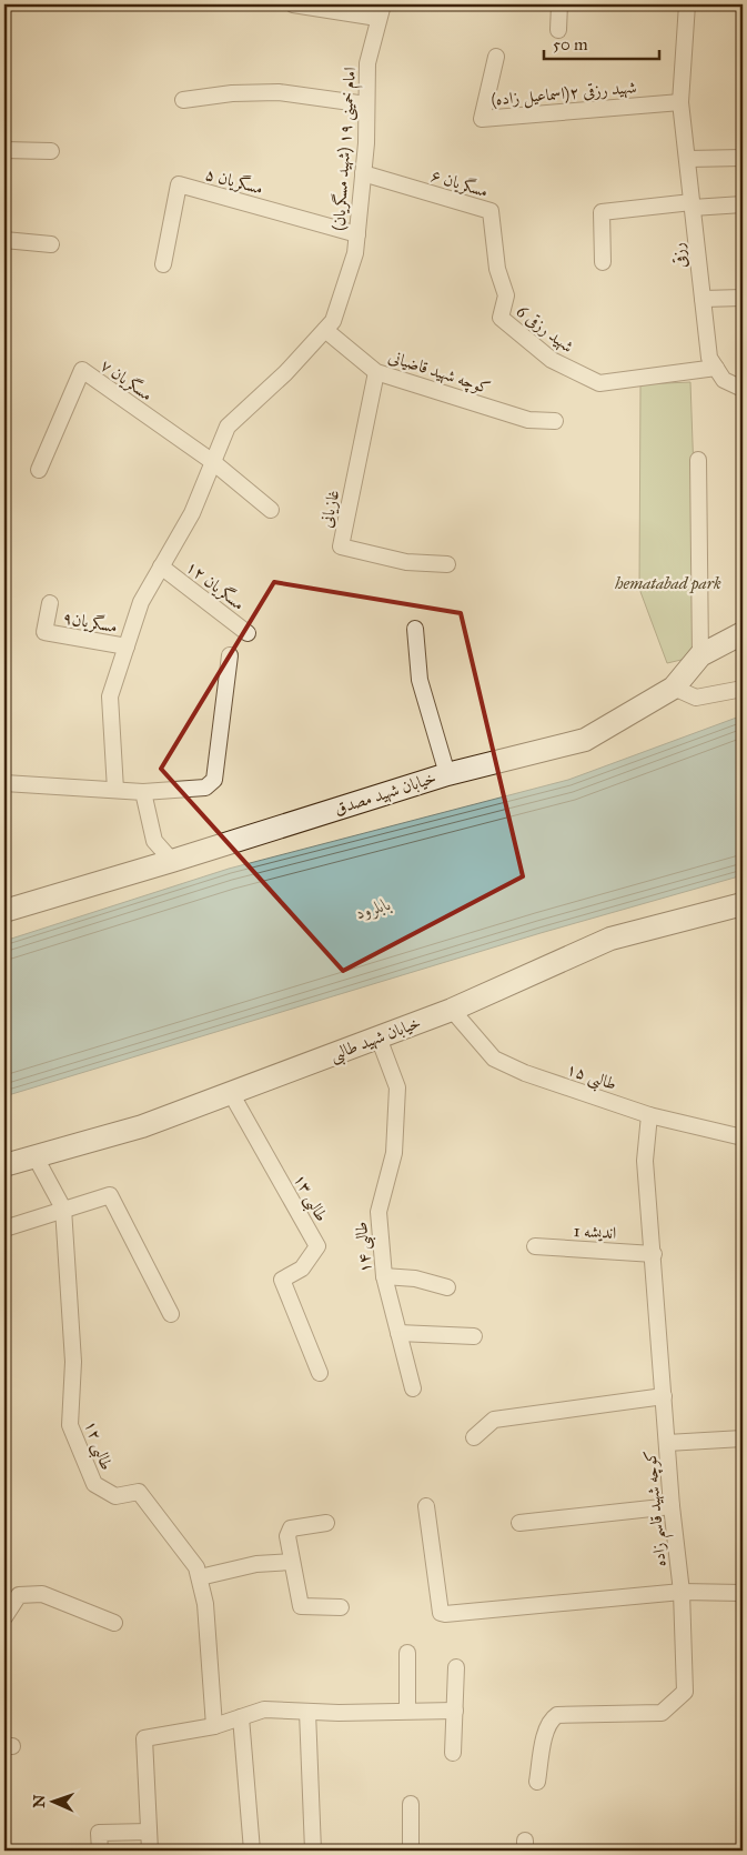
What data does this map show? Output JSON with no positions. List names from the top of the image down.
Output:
{
  "streets": {
    "street": [
      "شهید رزقی ۲(اسماعیل زاده)",
      "امام خمینی ۱۹ (شهید مسگریان)",
      "مسگریان ۵",
      "مسگریان ۶",
      "رزقی",
      "شهید رزقی 6",
      "کوچه شهید قاضیانی",
      "مسگریان ۷",
      "غازیانی",
      "مسگریان ۱۲",
      "مسگریان۹",
      "خیابان شهید مصدق",
      "خیابان شهید طالبی",
      "طالبی ۱۵",
      "طالبی ۱۳",
      "اندیشه 1",
      "طالبی ۱۴",
      "طالبی ۱۲",
      "کوچه شهید قاسم زاده"
    ]
  },
  "crossings": [
    ["شهید رزقی ۲(اسماعیل زاده)", "رزقی"],
    ["امام خمینی ۱۹ (شهید مسگریان)", "مسگریان ۵"],
    ["امام خمینی ۱۹ (شهید مسگریان)", "مسگریان ۶"],
    ["امام خمینی ۱۹ (شهید مسگریان)", "کوچه شهید قاضیانی"],
    ["امام خمینی ۱۹ (شهید مسگریان)", "مسگریان ۷"],
    ["امام خمینی ۱۹ (شهید مسگریان)", "مسگریان ۱۲"],
    ["امام خمینی ۱۹ (شهید مسگریان)", "مسگریان۹"],
    ["مسگریان ۶", "شهید رزقی 6"],
    ["رزقی", "شهید رزقی 6"],
    ["کوچه شهید قاضیانی", "غازیانی"],
    ["خیابان شهید طالبی", "طالبی ۱۵"],
    ["خیابان شهید طالبی", "طالبی ۱۳"],
    ["خیابان شهید طالبی", "طالبی ۱۴"],
    ["خیابان شهید طالبی", "طالبی ۱۲"],
    ["طالبی ۱۵", "کوچه شهید قاسم زاده"],
    ["اندیشه 1", "کوچه شهید قاسم زاده"]
  ],
  "water": ["بابلرود"],
  "parks": ["hematabad park"],
  "scale_bar": "50 m",
  "north": "left"
}
